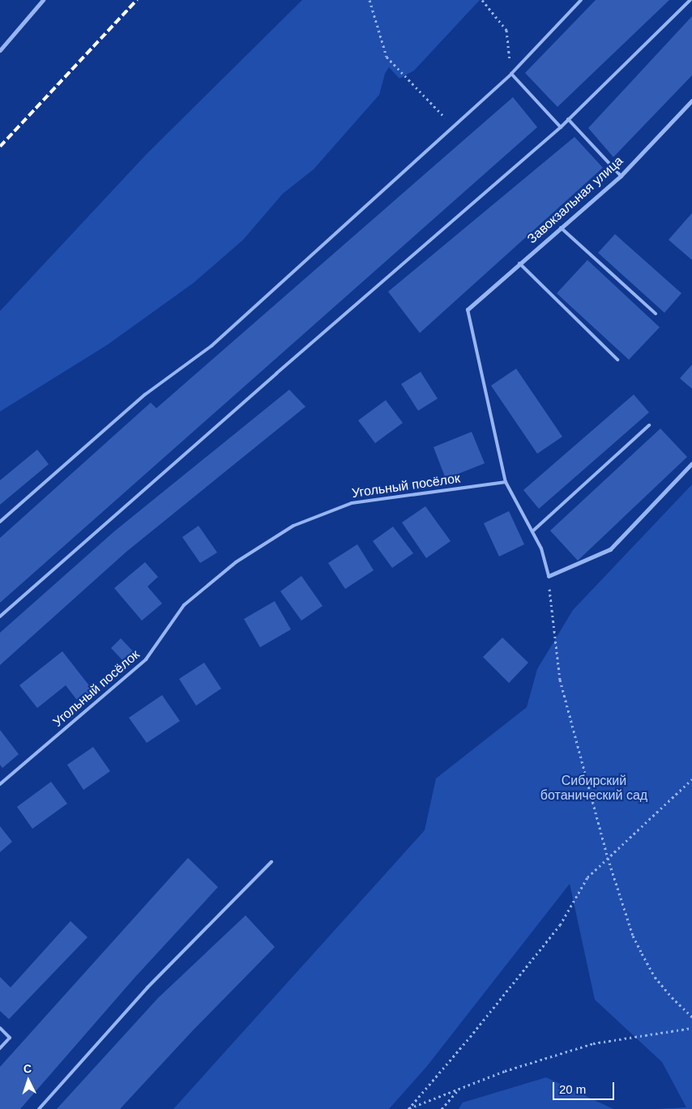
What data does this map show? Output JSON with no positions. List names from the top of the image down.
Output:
{
  "streets": {
    "street": ["Завокзальная улица"],
    "lane": ["Угольный посёлок"]
  },
  "parks": ["Сибирский ботанический сад"],
  "scale_bar": "20 m",
  "north": "top"
}
